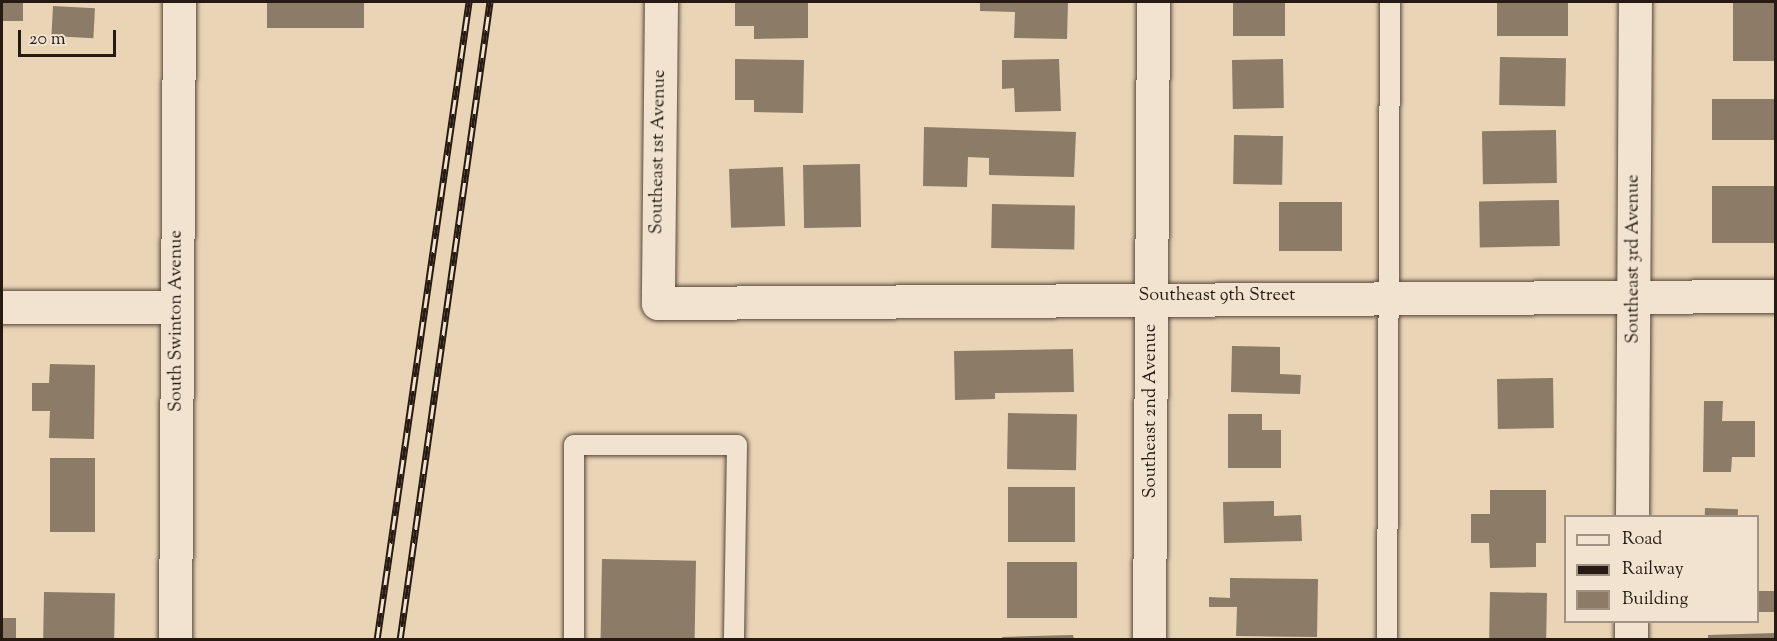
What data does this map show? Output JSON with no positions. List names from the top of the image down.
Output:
{
  "streets": {
    "street": [
      "Southeast 1st Avenue",
      "Southeast 3rd Avenue",
      "Southeast 9th Street",
      "South Swinton Avenue",
      "Southeast 2nd Avenue"
    ]
  },
  "crossings": [
    ["Southeast 1st Avenue", "Southeast 9th Street"],
    ["Southeast 3rd Avenue", "Southeast 9th Street"],
    ["Southeast 9th Street", "Southeast 2nd Avenue"]
  ],
  "legend": ["Road", "Railway", "Building"],
  "scale_bar": "20 m"
}
